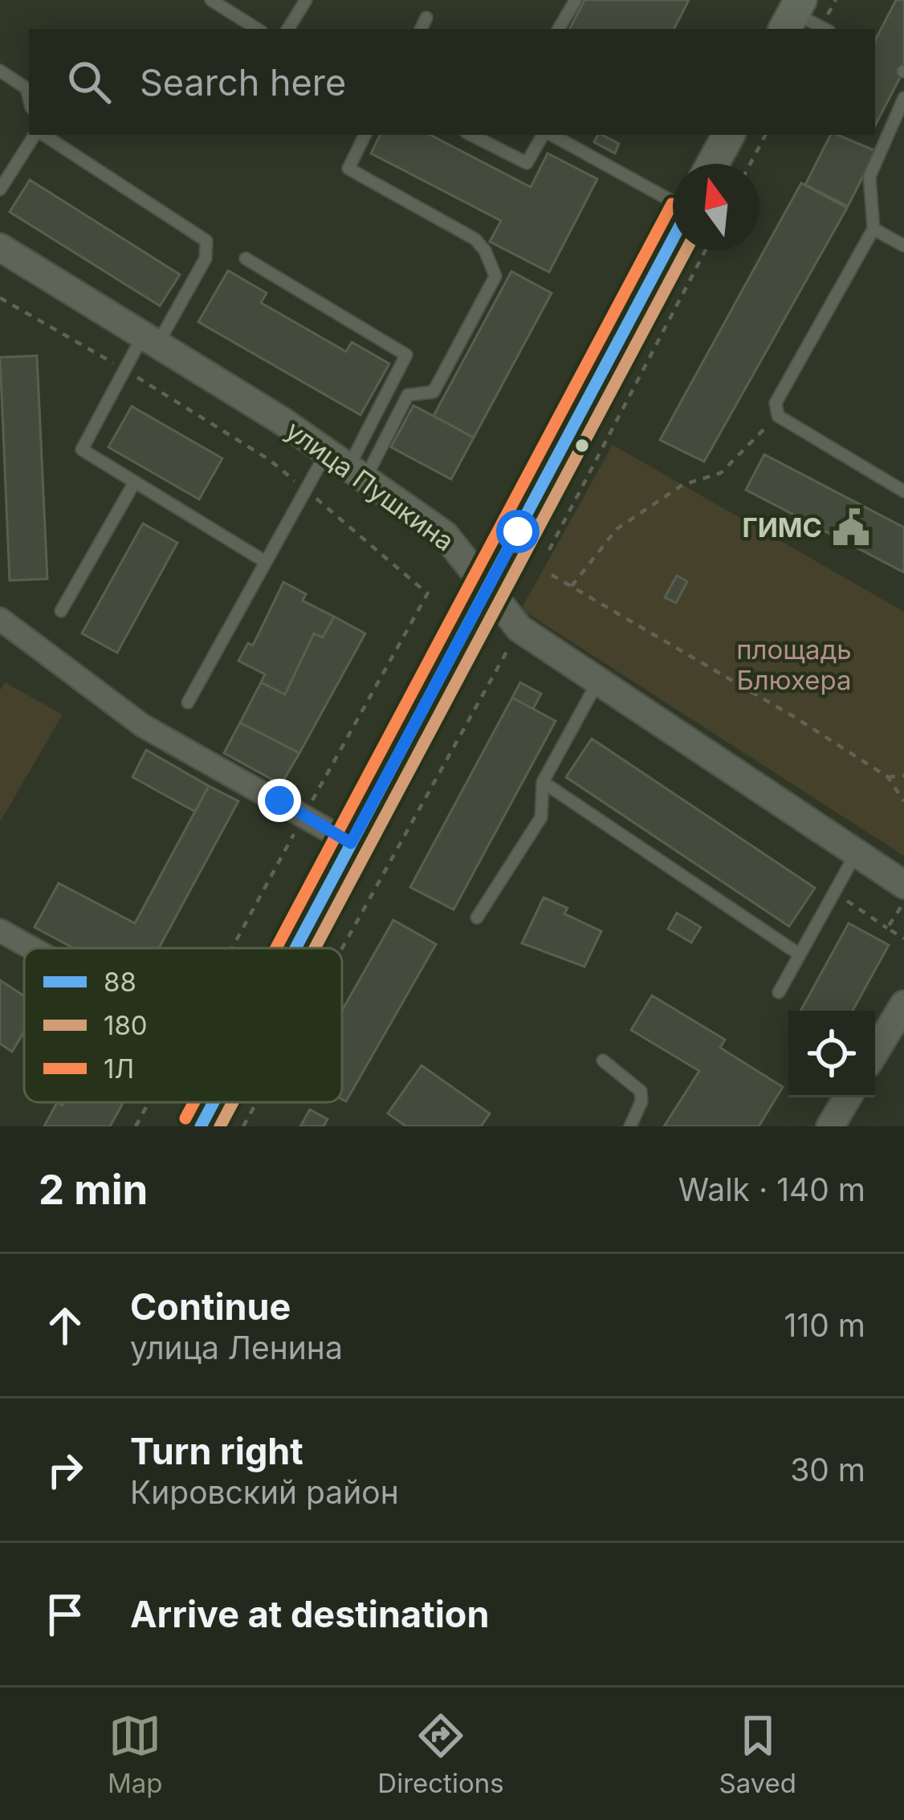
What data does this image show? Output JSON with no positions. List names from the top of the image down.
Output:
{
  "streets": {
    "street": ["улица Пушкина"]
  },
  "parks": ["площадь Блюхера"],
  "places": {
    "public building": ["ГИМС"]
  },
  "lines": ["transit line 1Л", "transit line 88", "transit line 180"],
  "legend": ["88", "180", "1Л"],
  "north": "top",
  "page": {
    "search": "Search here",
    "heading": ["2 min", "Walk · 140 m"],
    "list": [
      ["Continue", "улица Ленина", "110 m"],
      ["Turn right", "Кировский район", "30 m"],
      "Arrive at destination"
    ],
    "nav": ["Map", "Directions", "Saved"]
  }
}
